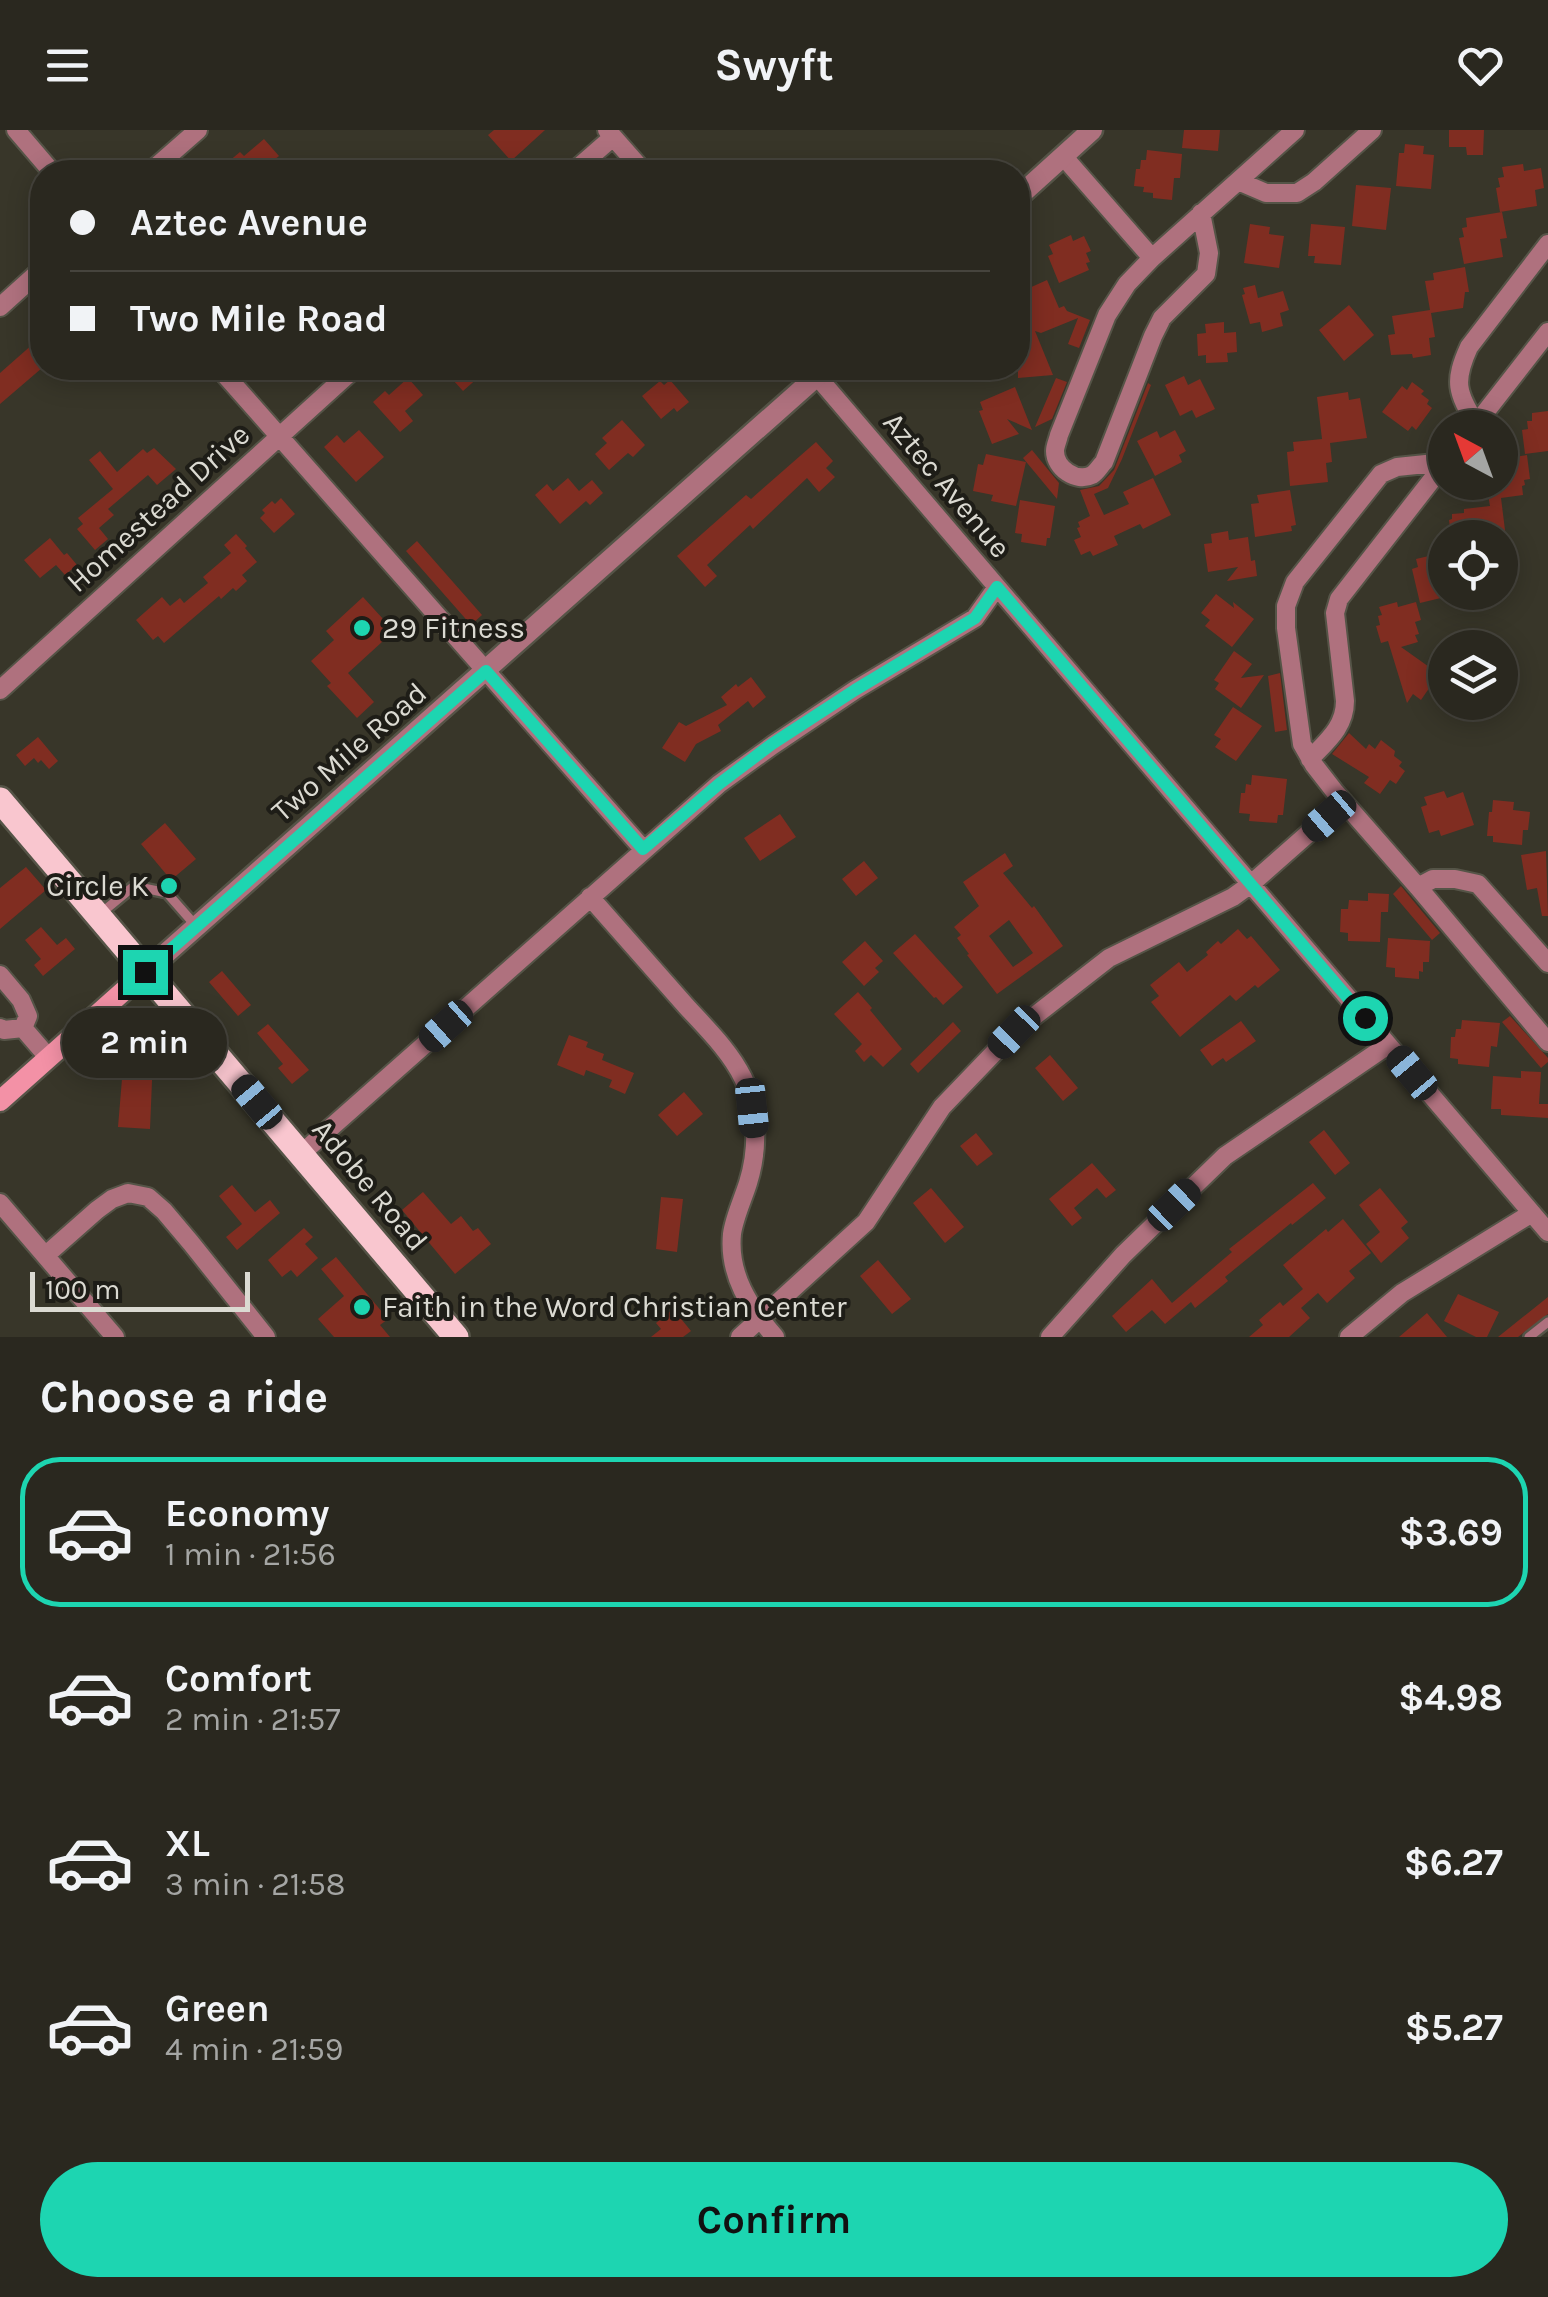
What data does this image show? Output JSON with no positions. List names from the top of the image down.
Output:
{
  "streets": {
    "main road": ["Two Mile Road", "Adobe Road"],
    "street": ["Aztec Avenue", "Homestead Drive"]
  },
  "crossings": [
    ["Two Mile Road", "Adobe Road"]
  ],
  "places": ["29 Fitness", "Circle K", "Faith in the Word Christian Center"],
  "scale_bar": "100 m",
  "north": "top left",
  "page": {
    "header": "Swyft",
    "banner": ["Aztec Avenue", "Two Mile Road"],
    "bubble": "2 min",
    "scale": "100 m",
    "heading": "Choose a ride",
    "list": [
      {
        "name": "Economy",
        "note": "1 min · 21:56",
        "value": "$3.69"
      },
      {
        "name": "Comfort",
        "note": "2 min · 21:57",
        "value": "$4.98"
      },
      {
        "name": "XL",
        "note": "3 min · 21:58",
        "value": "$6.27"
      },
      {
        "name": "Green",
        "note": "4 min · 21:59",
        "value": "$5.27"
      }
    ],
    "buttons": "Confirm"
  }
}
